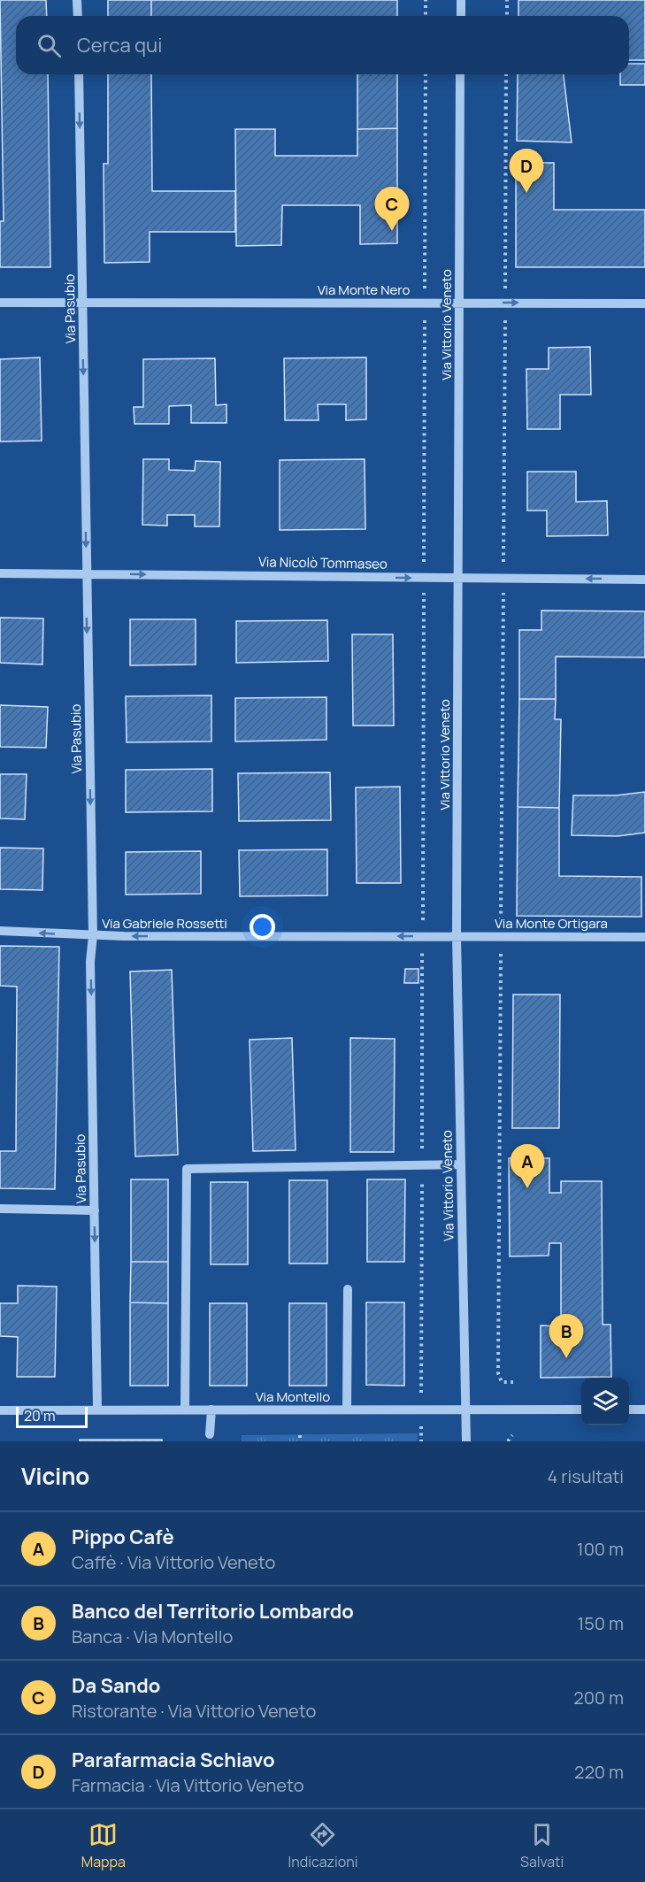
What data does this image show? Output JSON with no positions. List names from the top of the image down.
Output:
{
  "streets": {
    "street": [
      "Via Monte Nero",
      "Via Pasubio",
      "Via Vittorio Veneto",
      "Via Nicolò Tommaseo",
      "Via Gabriele Rossetti",
      "Via Monte Ortigara",
      "Via Montello"
    ]
  },
  "crossings": [
    ["Via Monte Nero", "Via Pasubio"],
    ["Via Monte Nero", "Via Vittorio Veneto"],
    ["Via Pasubio", "Via Nicolò Tommaseo"],
    ["Via Pasubio", "Via Gabriele Rossetti"],
    ["Via Pasubio", "Via Montello"],
    ["Via Vittorio Veneto", "Via Nicolò Tommaseo"],
    ["Via Vittorio Veneto", "Via Gabriele Rossetti"],
    ["Via Vittorio Veneto", "Via Monte Ortigara"],
    ["Via Vittorio Veneto", "Via Montello"],
    ["Via Gabriele Rossetti", "Via Monte Ortigara"]
  ],
  "one_way": ["Via Pasubio", "Via Gabriele Rossetti"],
  "scale_bar": "20 m",
  "page": {
    "search": "Cerca qui",
    "pins": [
      "D",
      "C",
      "A",
      "B"
    ],
    "scale": "20 m",
    "heading": ["Vicino", "4 risultati"],
    "list": [
      {
        "mark": "A",
        "name": "Pippo Cafè",
        "note": "Caffè · Via Vittorio Veneto",
        "value": "100 m"
      },
      {
        "mark": "B",
        "name": "Banco del Territorio Lombardo",
        "note": "Banca · Via Montello",
        "value": "150 m"
      },
      {
        "mark": "C",
        "name": "Da Sando",
        "note": "Ristorante · Via Vittorio Veneto",
        "value": "200 m"
      },
      {
        "mark": "D",
        "name": "Parafarmacia Schiavo",
        "note": "Farmacia · Via Vittorio Veneto",
        "value": "220 m"
      }
    ],
    "nav": ["Mappa", "Indicazioni", "Salvati"]
  }
}
